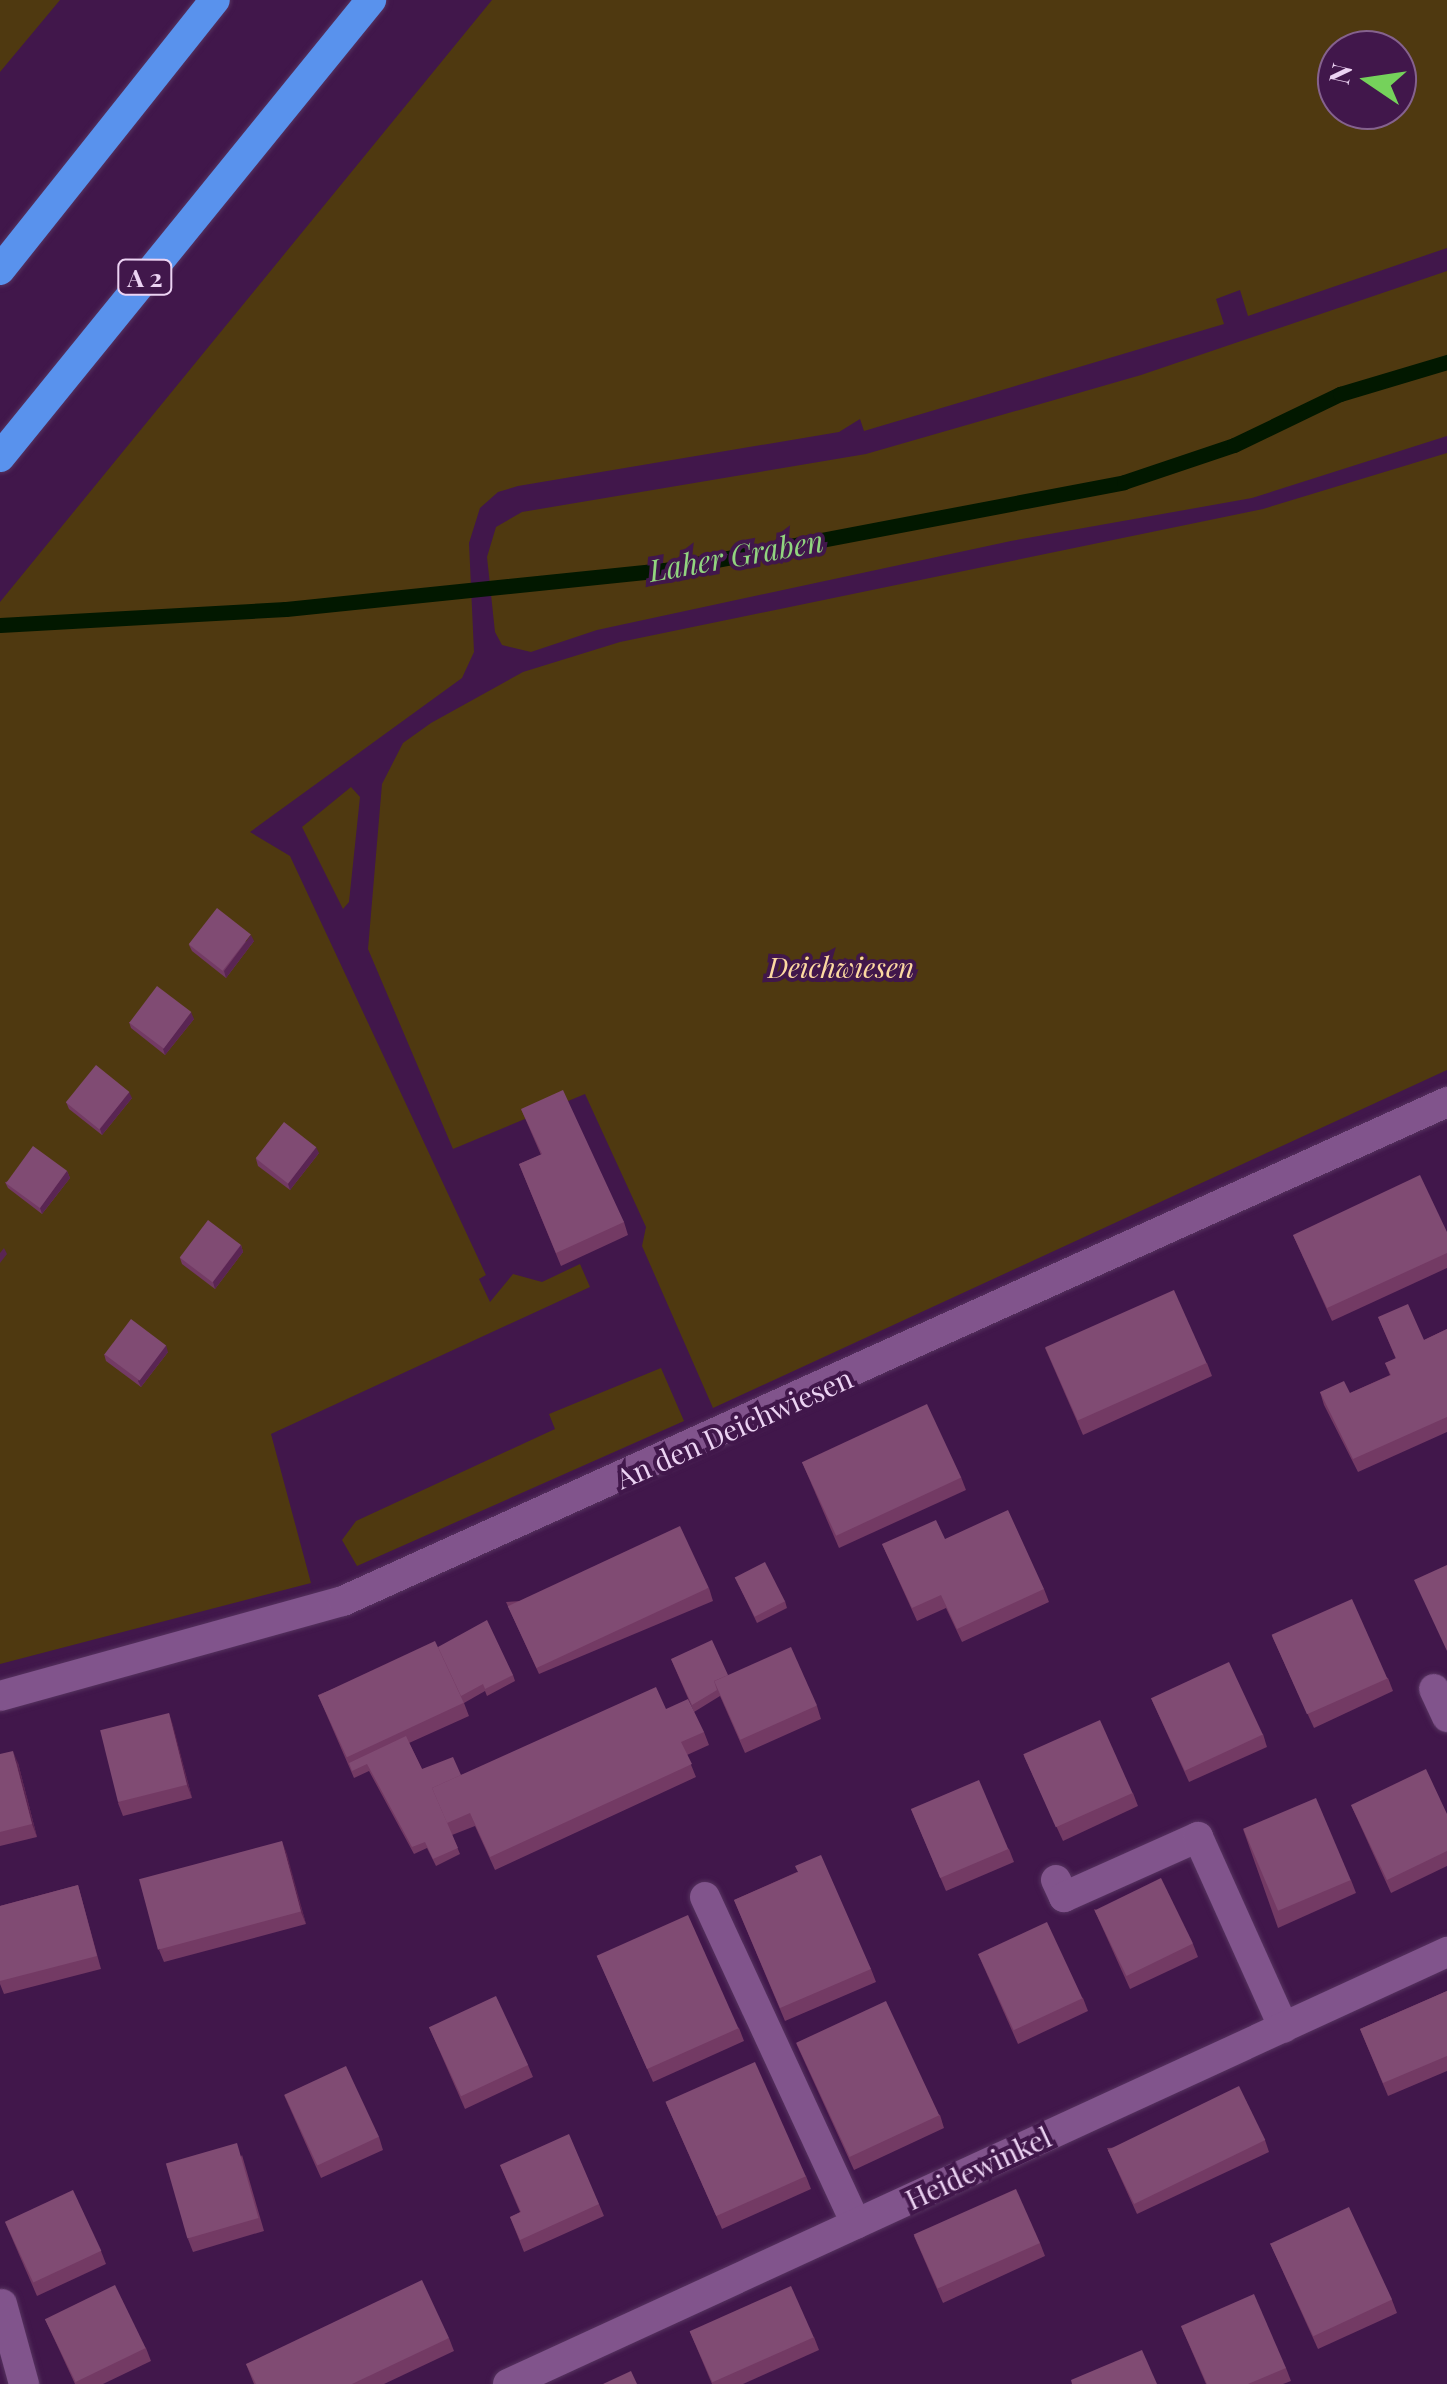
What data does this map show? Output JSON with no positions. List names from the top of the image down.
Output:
{
  "streets": {
    "highway": ["A 2"],
    "street": ["An den Deichwiesen", "Heidewinkel"]
  },
  "water": ["Laher Graben"],
  "parks": ["Deichwiesen"],
  "north": "left"
}
